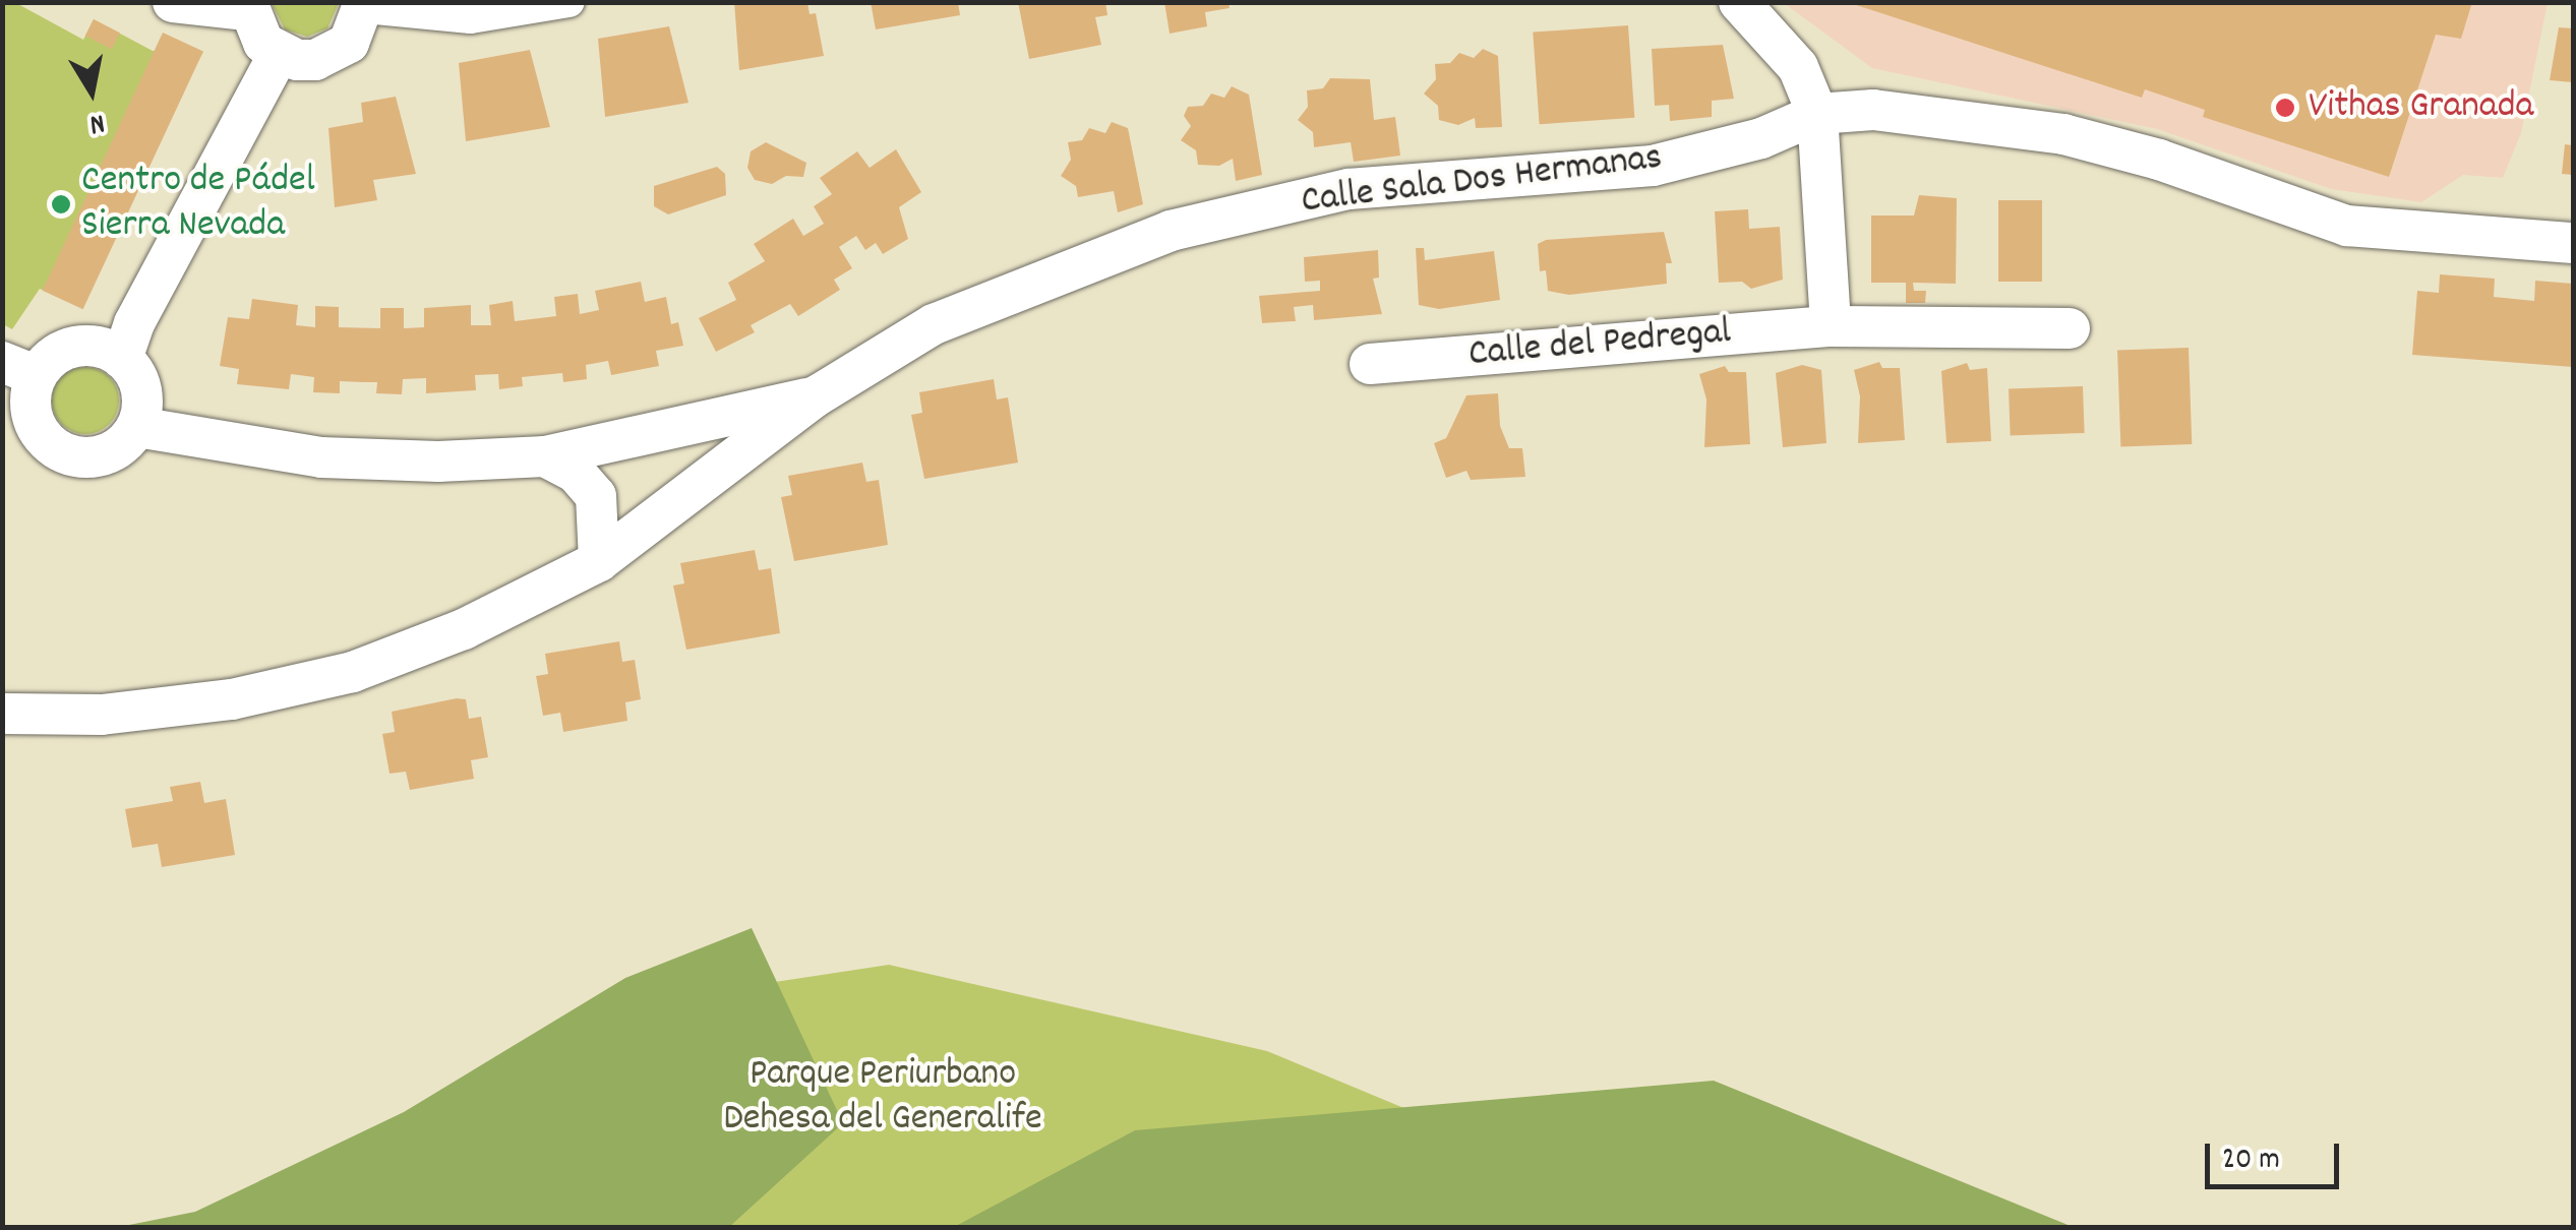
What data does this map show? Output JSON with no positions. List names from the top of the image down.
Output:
{
  "streets": {
    "street": ["Calle Sala Dos Hermanas", "Calle del Pedregal"]
  },
  "parks": ["Parque Periurbano Dehesa del Generalife"],
  "places": ["Vithas Granada", "Centro de Pádel Sierra Nevada"],
  "scale_bar": "20 m",
  "north": "bottom"
}
